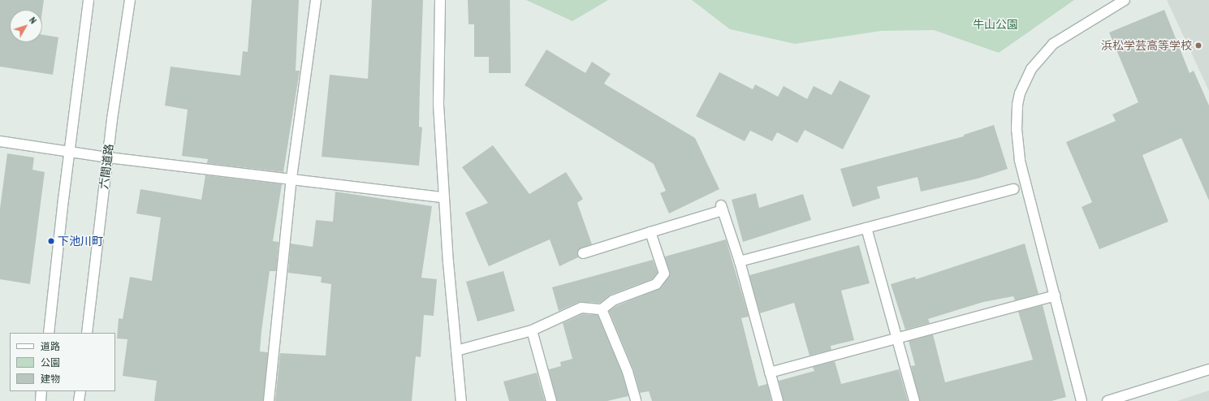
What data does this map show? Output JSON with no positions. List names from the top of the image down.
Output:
{
  "streets": {
    "street": ["六間道路"]
  },
  "parks": ["牛山公園"],
  "places": ["浜松学芸高等学校", "下池川町"],
  "legend": ["道路", "公園", "建物"],
  "north": "top right"
}
